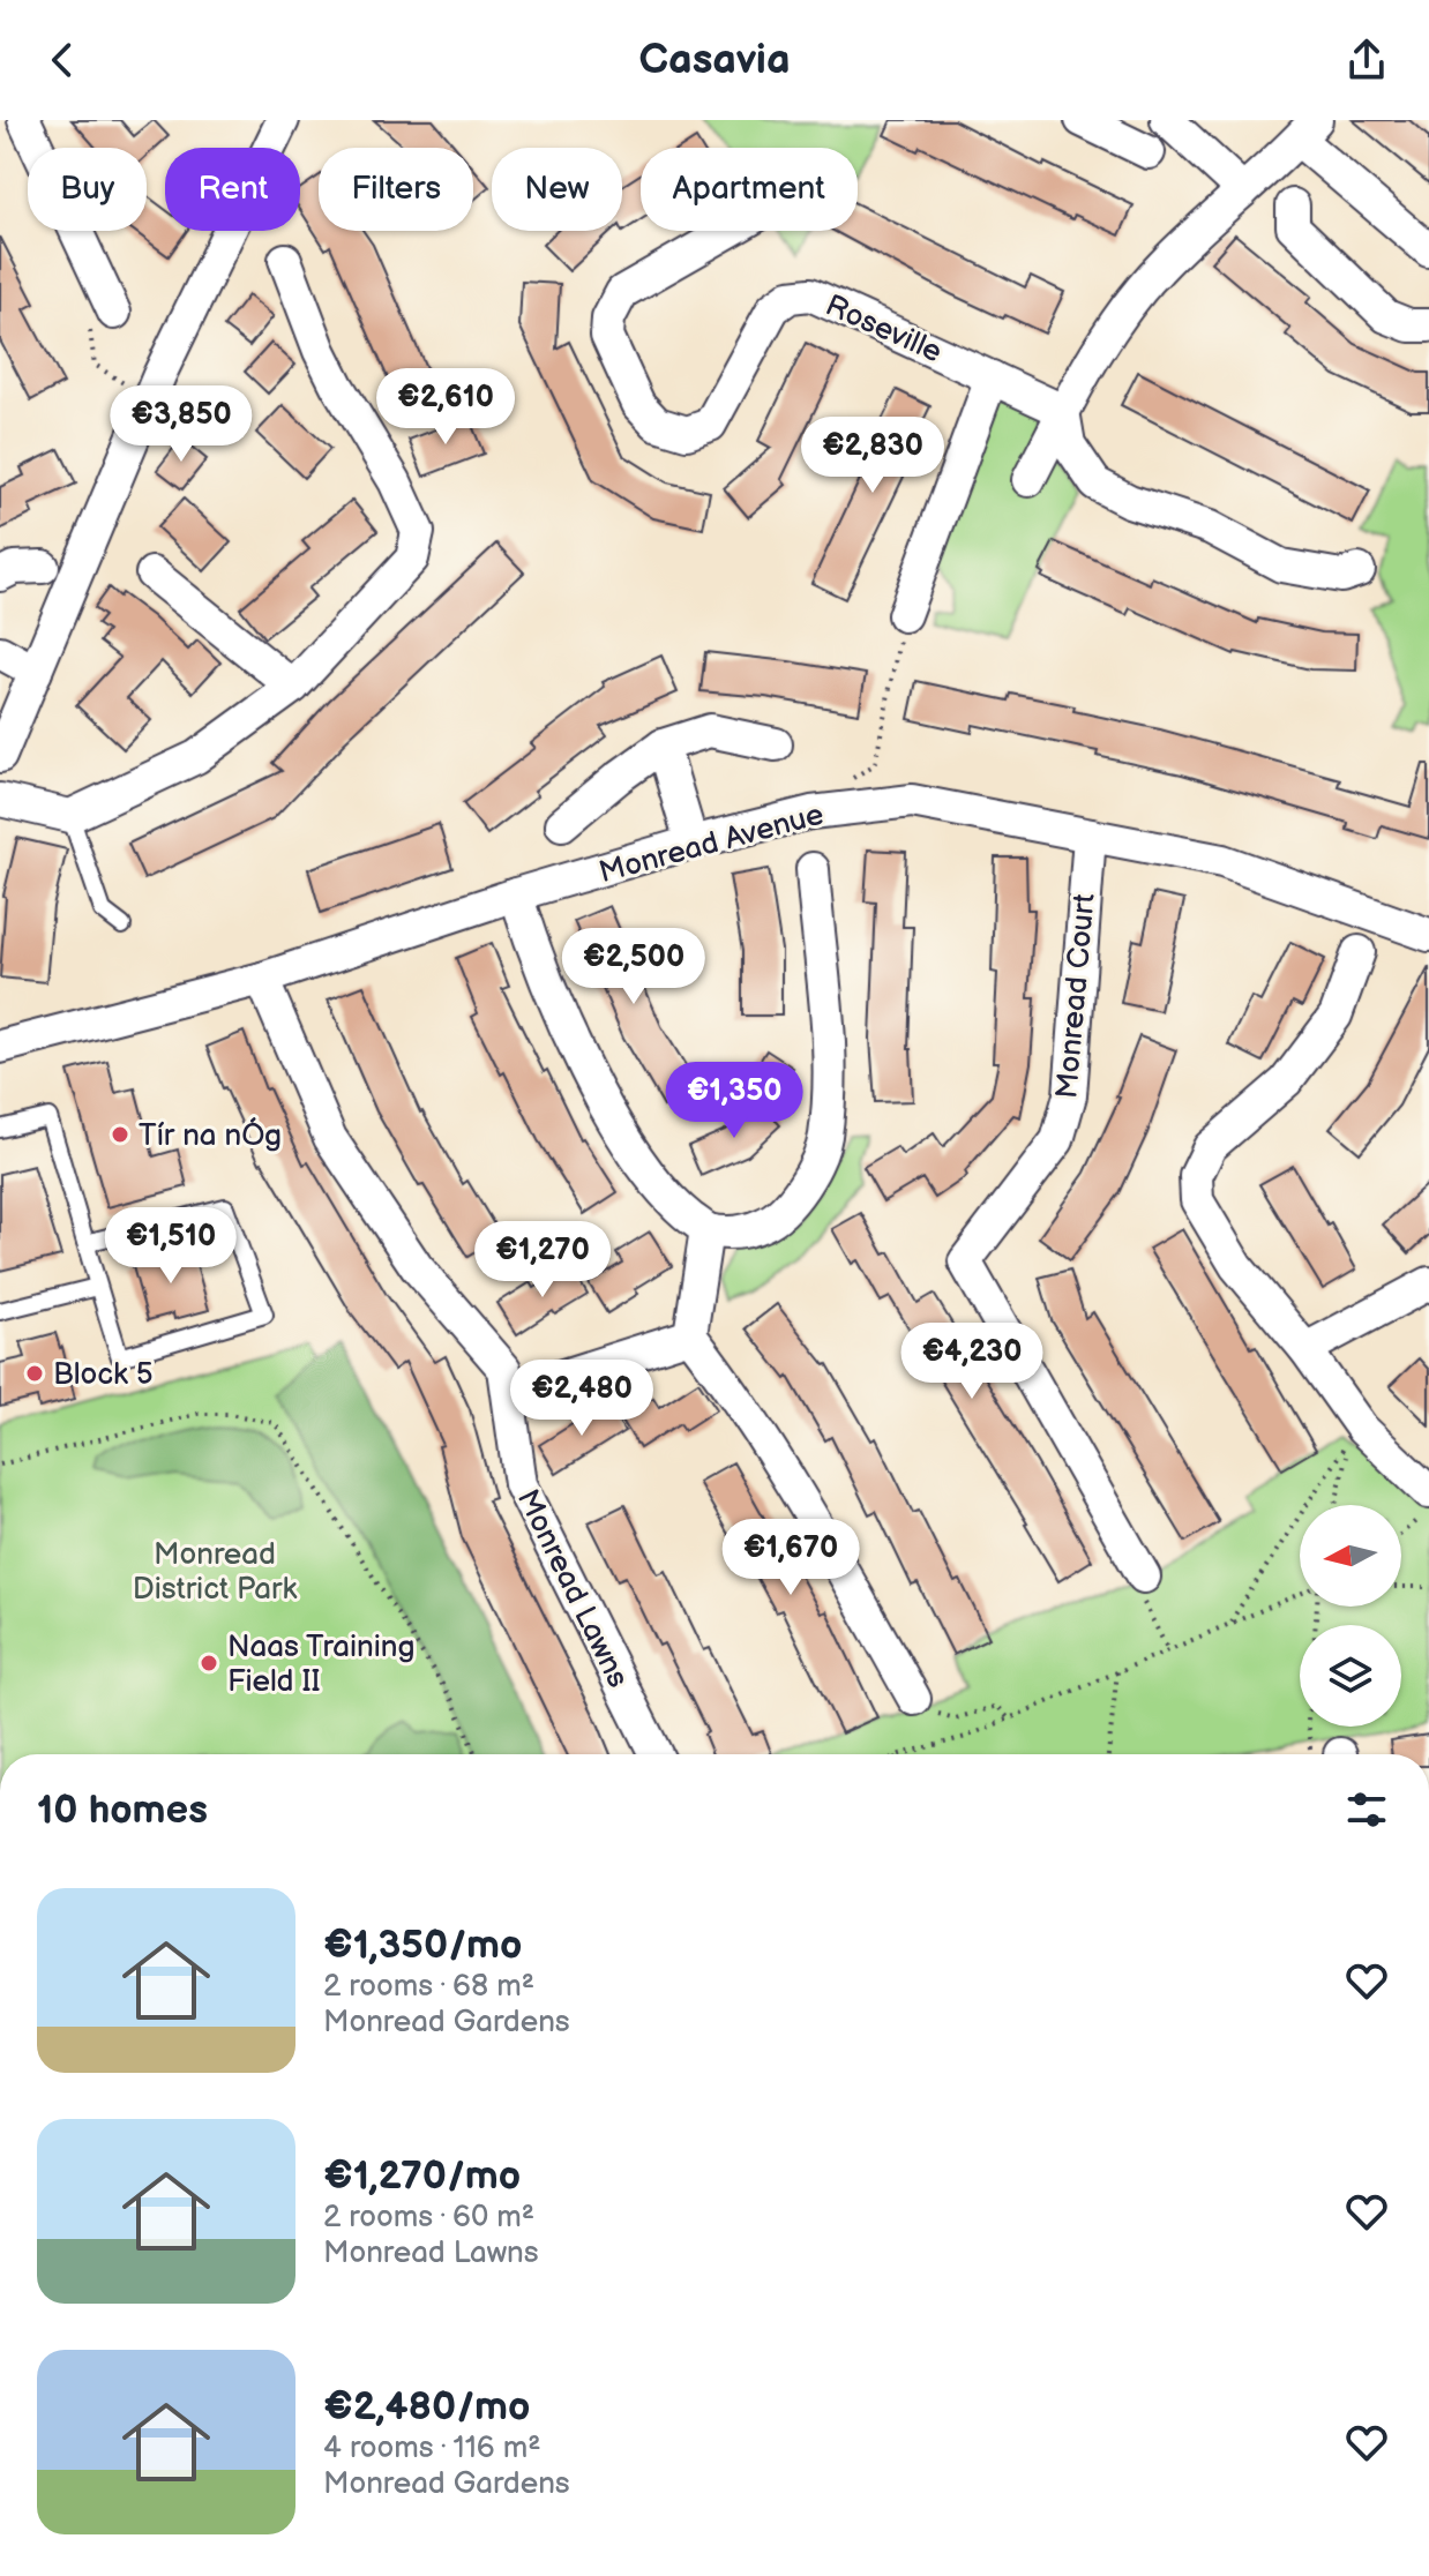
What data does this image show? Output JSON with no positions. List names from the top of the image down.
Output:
{
  "streets": {
    "street": [
      "Roseville",
      "Monread Avenue",
      "Monread Court",
      "Monread Lawns"
    ]
  },
  "crossings": [
    ["Monread Avenue", "Monread Court"],
    ["Monread Avenue", "Monread Lawns"]
  ],
  "parks": ["Monread District Park"],
  "places": ["Tír na nÓg", "Block 5", "Naas Training Field II"],
  "north": "left",
  "page": {
    "header": "Casavia",
    "chip": [
      "Buy",
      "Rent",
      "Filters",
      "New",
      "Apartment"
    ],
    "price": [
      "€2,610",
      "€3,850",
      "€2,830",
      "€2,500",
      "€1,350",
      "€1,510",
      "€1,270",
      "€4,230",
      "€2,480",
      "€1,670"
    ],
    "heading": "10 homes",
    "list": [
      {
        "name": "€1,350/mo",
        "note": "2 rooms · 68 m² · Monread Gardens"
      },
      {
        "name": "€1,270/mo",
        "note": "2 rooms · 60 m² · Monread Lawns"
      },
      {
        "name": "€2,480/mo",
        "note": "4 rooms · 116 m² · Monread Gardens"
      }
    ]
  }
}
